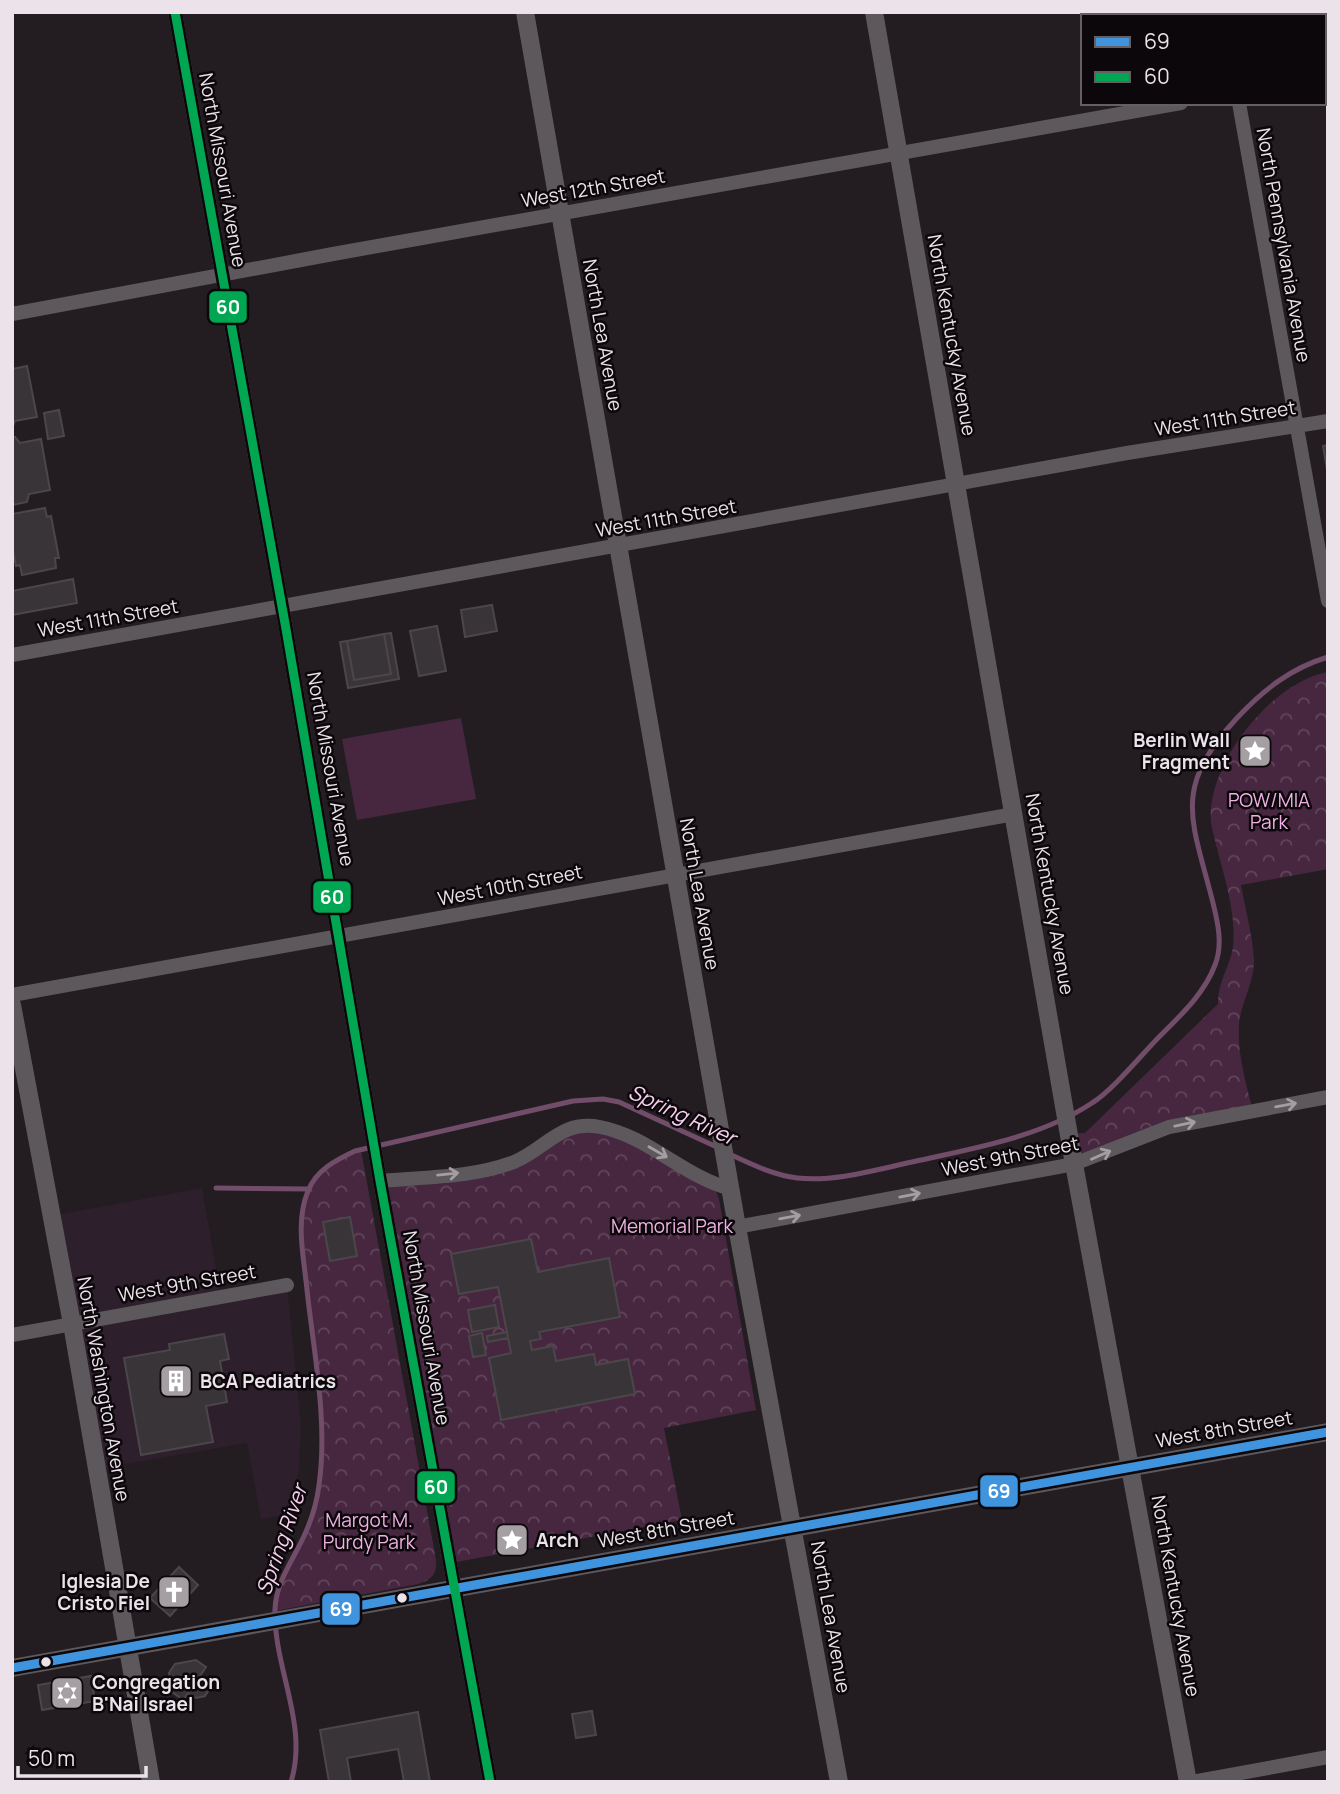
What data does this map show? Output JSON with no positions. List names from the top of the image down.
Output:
{
  "streets": {
    "street": [
      "North Missouri Avenue",
      "West 12th Street",
      "North Pennsylvania Avenue",
      "North Lea Avenue",
      "North Kentucky Avenue",
      "West 11th Street",
      "West 10th Street",
      "West 9th Street",
      "North Washington Avenue",
      "West 8th Street"
    ]
  },
  "crossings": [
    ["North Missouri Avenue", "West 12th Street"],
    ["North Missouri Avenue", "West 11th Street"],
    ["North Missouri Avenue", "West 10th Street"],
    ["North Missouri Avenue", "West 8th Street"],
    ["West 12th Street", "North Lea Avenue"],
    ["West 12th Street", "North Kentucky Avenue"],
    ["North Pennsylvania Avenue", "West 11th Street"],
    ["North Lea Avenue", "West 11th Street"],
    ["North Lea Avenue", "West 10th Street"],
    ["North Lea Avenue", "West 9th Street"],
    ["North Lea Avenue", "West 8th Street"],
    ["North Kentucky Avenue", "West 11th Street"],
    ["North Kentucky Avenue", "West 10th Street"],
    ["North Kentucky Avenue", "West 9th Street"],
    ["North Kentucky Avenue", "West 8th Street"],
    ["West 9th Street", "North Washington Avenue"],
    ["North Washington Avenue", "West 8th Street"]
  ],
  "one_way": ["West 9th Street"],
  "water": ["Spring River"],
  "parks": ["POW/MIA Park", "Memorial Park", "Margot M. Purdy Park"],
  "places": {
    "place": ["Berlin Wall Fragment", "Arch"],
    "building": ["BCA Pediatrics"],
    "church": ["Iglesia De Cristo Fiel"],
    "synagogue": ["Congregation B'Nai Israel"]
  },
  "lines": ["transit line 60", "transit line 69"],
  "legend": ["69", "60"],
  "scale_bar": "50 m"
}
